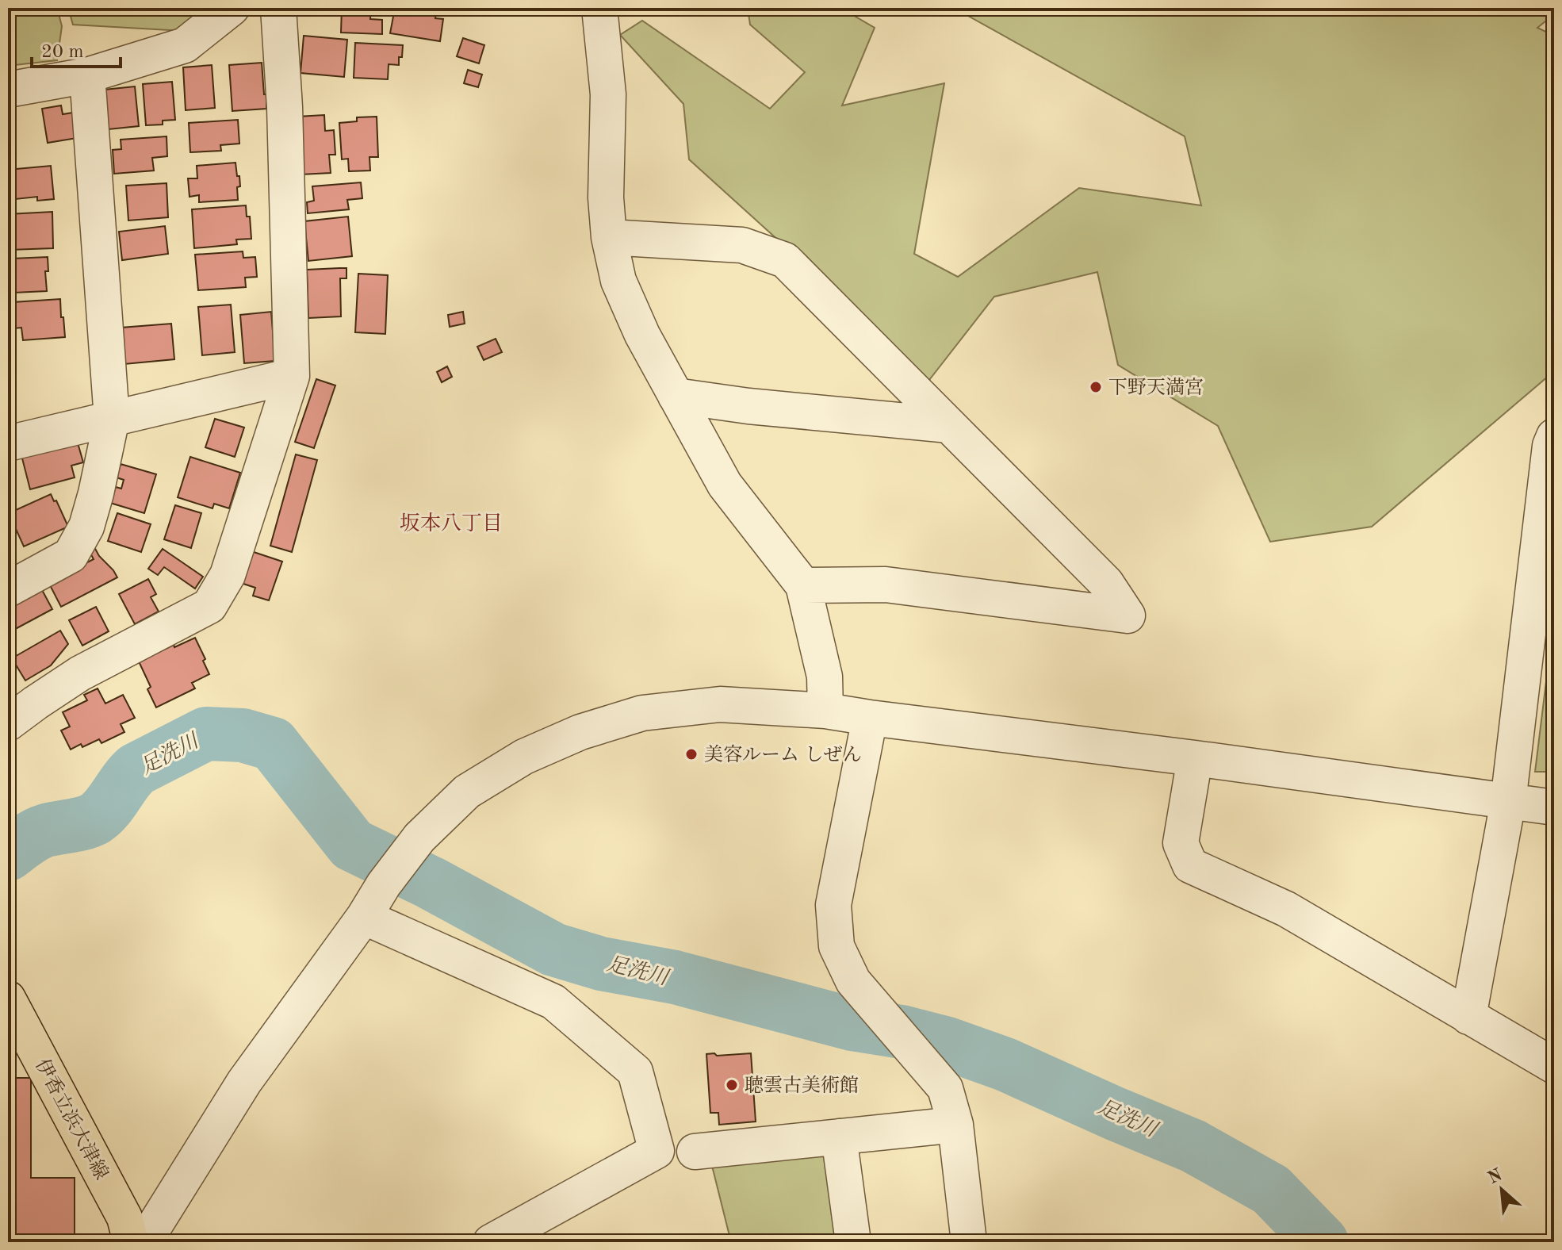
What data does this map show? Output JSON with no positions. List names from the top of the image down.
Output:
{
  "streets": {
    "main road": ["伊香立浜大津線"]
  },
  "districts": ["坂本八丁目"],
  "water": ["足洗川"],
  "places": ["下野天満宮", "美容ルーム しぜん", "聴雲古美術館"],
  "scale_bar": "20 m",
  "north": "top left"
}
